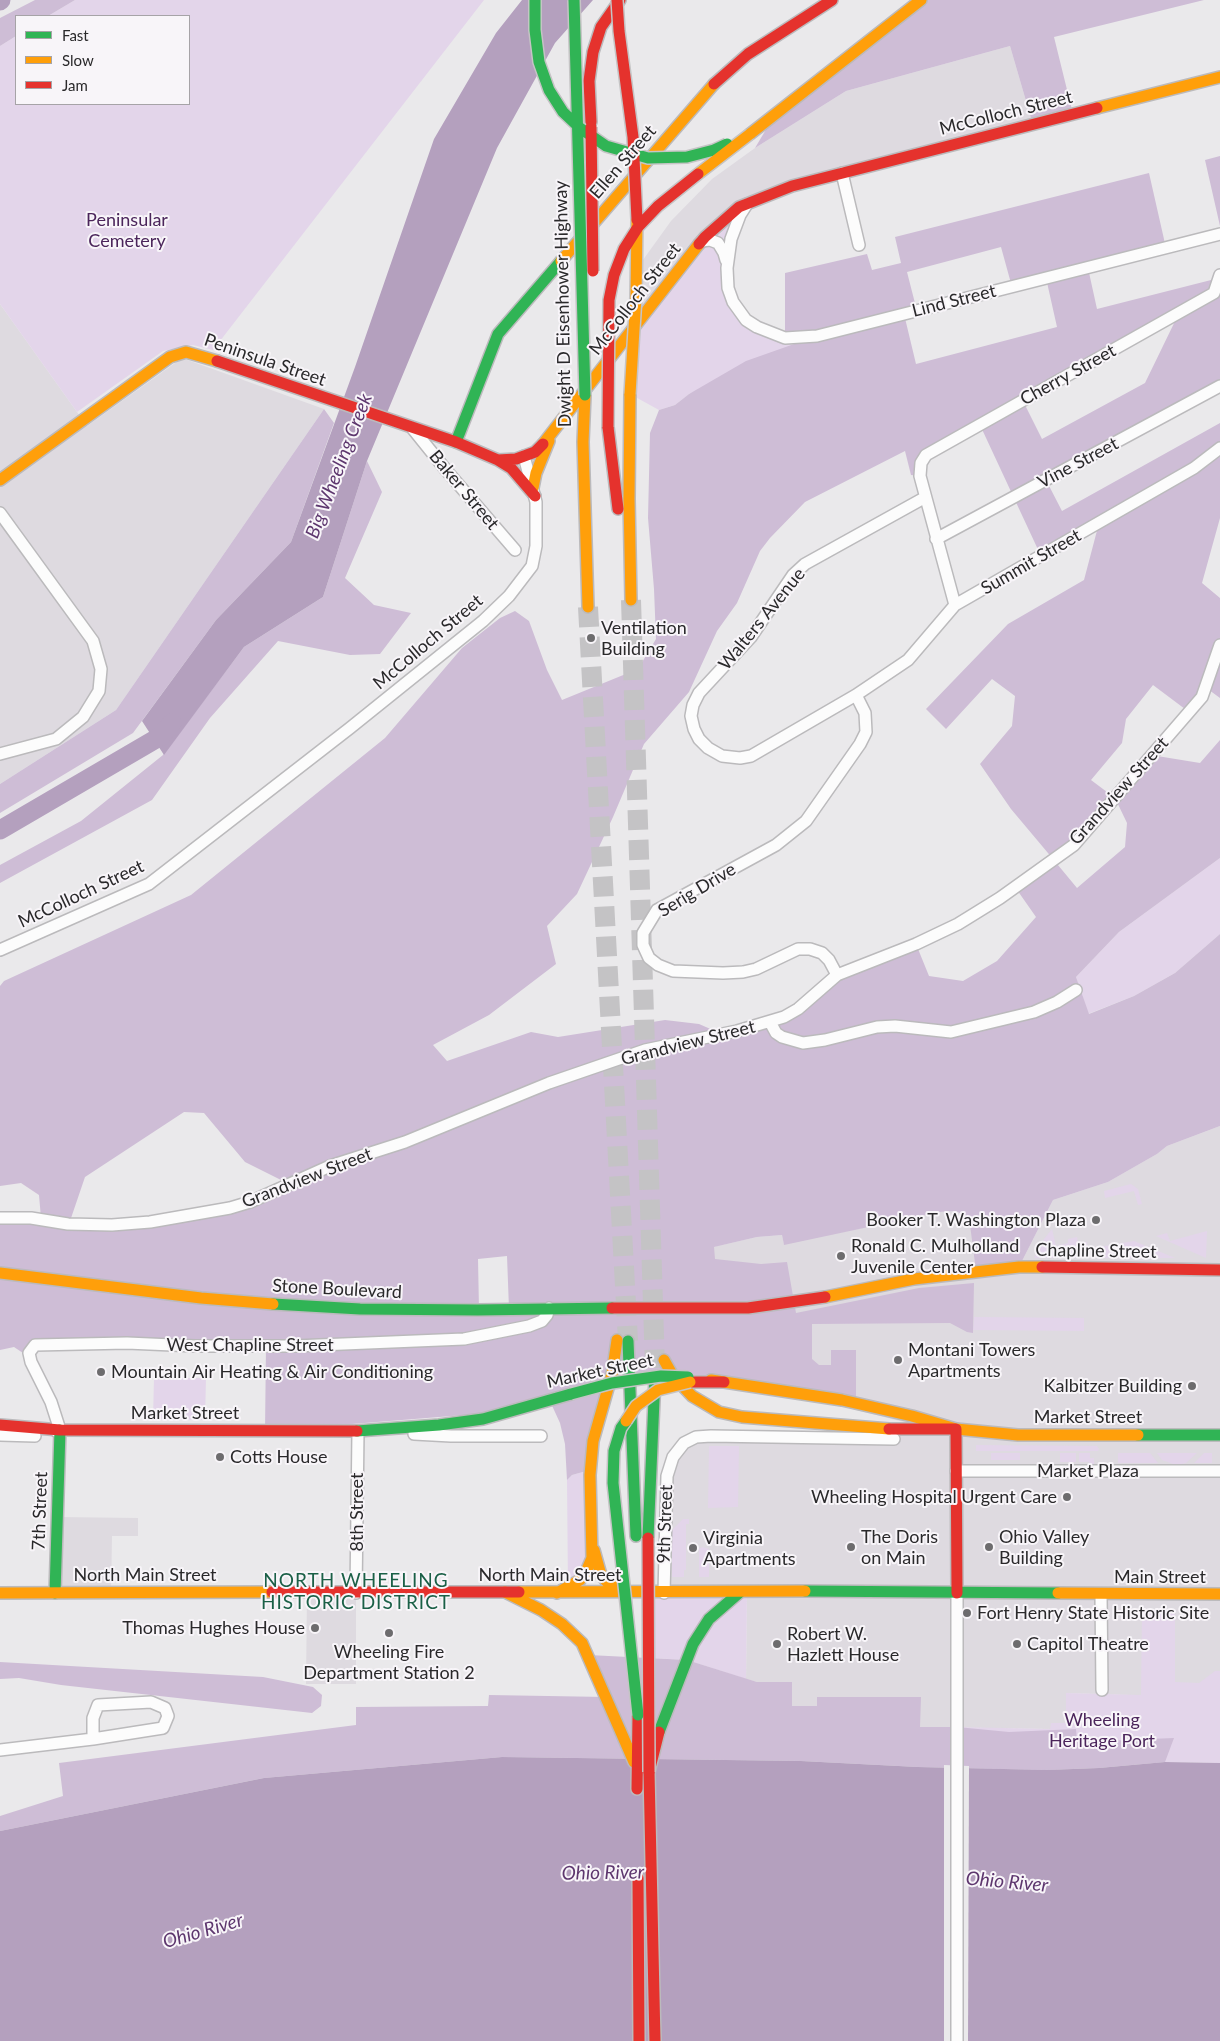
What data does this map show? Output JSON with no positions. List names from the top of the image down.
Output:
{
  "streets": {
    "main road": [
      "McColloch Street",
      "Ellen Street",
      "Dwight D Eisenhower Highway",
      "Peninsula Street",
      "Chapline Street",
      "Stone Boulevard",
      "Market Street",
      "7th Street",
      "North Main Street",
      "Main Street"
    ],
    "street": [
      "Lind Street",
      "Cherry Street",
      "Vine Street",
      "Baker Street",
      "Summit Street",
      "Walters Avenue",
      "Grandview Street",
      "Serig Drive",
      "West Chapline Street",
      "Market Plaza",
      "8th Street",
      "9th Street"
    ]
  },
  "crossings": [
    ["McColloch Street", "Lind Street"],
    ["McColloch Street", "Peninsula Street"],
    ["Ellen Street", "Peninsula Street"],
    ["Peninsula Street", "Baker Street"],
    ["Cherry Street", "Walters Avenue"],
    ["Summit Street", "Walters Avenue"],
    ["Summit Street", "Serig Drive"],
    ["Walters Avenue", "Serig Drive"],
    ["Grandview Street", "Serig Drive"],
    ["Chapline Street", "Stone Boulevard"],
    ["Stone Boulevard", "West Chapline Street"],
    ["West Chapline Street", "Market Street"],
    ["West Chapline Street", "7th Street"],
    ["Market Street", "7th Street"],
    ["Market Street", "8th Street"],
    ["Market Street", "9th Street"],
    ["7th Street", "North Main Street"],
    ["8th Street", "North Main Street"],
    ["9th Street", "North Main Street"],
    ["North Main Street", "Main Street"]
  ],
  "districts": ["NORTH WHEELING HISTORIC DISTRICT"],
  "water": ["Big Wheeling Creek", "Ohio River"],
  "parks": ["Peninsular Cemetery", "Wheeling Heritage Port"],
  "places": [
    "Ventilation Building",
    "Booker T. Washington Plaza",
    "Ronald C. Mulholland Juvenile Center",
    "Montani Towers Apartments",
    "Mountain Air Heating & Air Conditioning",
    "Kalbitzer Building",
    "Cotts House",
    "Wheeling Hospital Urgent Care",
    "The Doris on Main",
    "Ohio Valley Building",
    "Virginia Apartments",
    "Fort Henry State Historic Site",
    "Thomas Hughes House",
    "Wheeling Fire Department Station 2",
    "Robert W. Hazlett House",
    "Capitol Theatre"
  ],
  "legend": ["Fast", "Slow", "Jam"]
}
